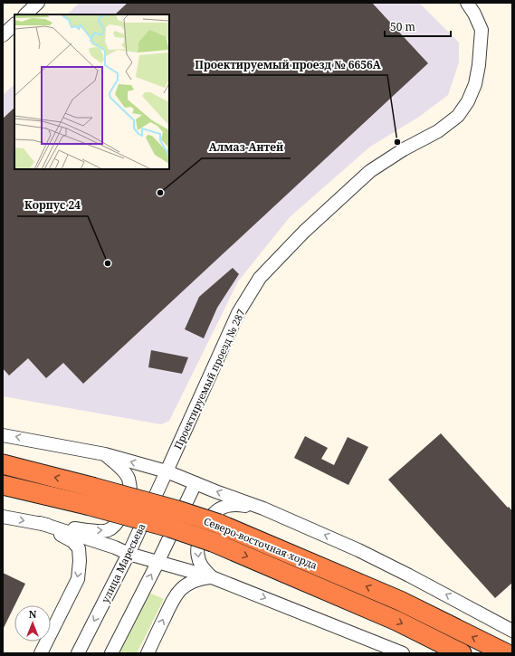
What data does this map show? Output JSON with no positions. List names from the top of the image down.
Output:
{
  "streets": {
    "highway": ["Северо-восточная хорда"],
    "street": ["Проектируемый проезд № 287", "улица Маресьева"]
  },
  "crossings": [
    ["Проектируемый проезд № 287", "улица Маресьева"]
  ],
  "places": ["Проектируемый проезд № 6656А", "Алмаз-Антей", "Корпус 24"],
  "scale_bar": "50 m",
  "north": "top"
}
